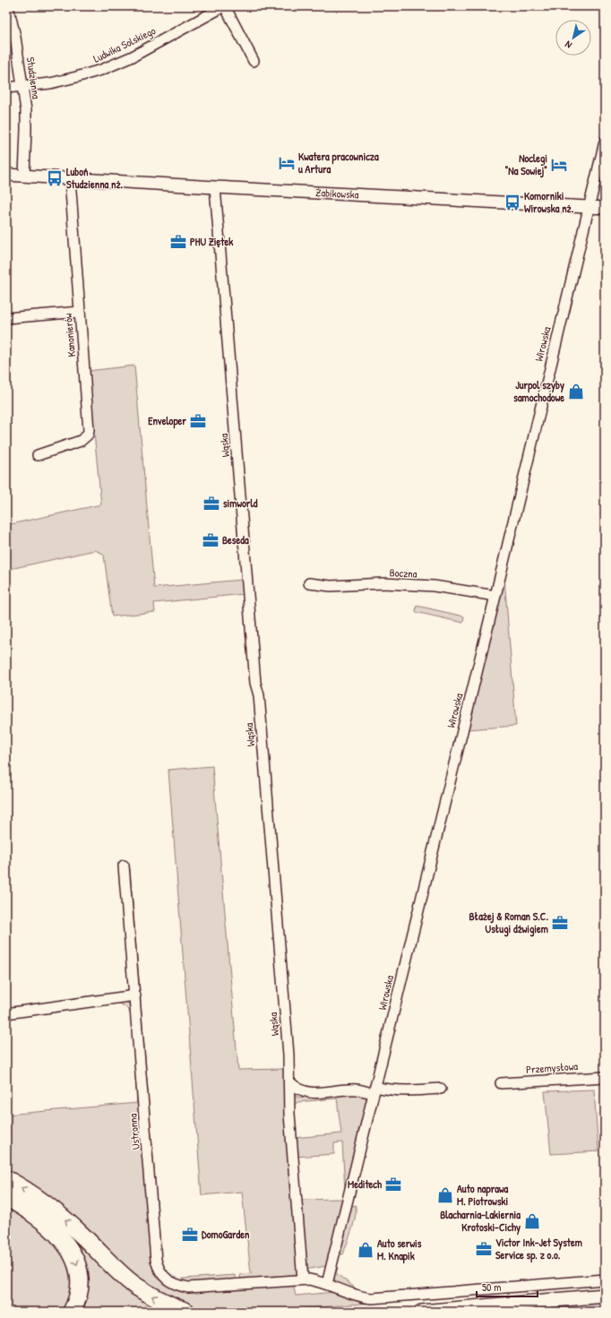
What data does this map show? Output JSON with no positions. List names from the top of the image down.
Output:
{
  "streets": {
    "street": [
      "Ludwika Solskiego",
      "Studzienna",
      "Żabikowska",
      "Kanonierów",
      "Wirowska",
      "Wąska",
      "Boczna",
      "Przemysłowa",
      "Ustronna"
    ]
  },
  "crossings": [
    ["Ludwika Solskiego", "Studzienna"],
    ["Studzienna", "Żabikowska"],
    ["Żabikowska", "Kanonierów"],
    ["Żabikowska", "Wirowska"],
    ["Żabikowska", "Wąska"],
    ["Wirowska", "Boczna"],
    ["Wąska", "Ustronna"]
  ],
  "places": {
    "hotel": ["Kwatera pracownicza u Artura", "Noclegi \"Na Sowiej\""],
    "bus stop": ["Luboń Studzienna nż.", "Komorniki Wirowska nż."],
    "office": [
      "PHU Ziętek",
      "Enveloper",
      "simworld",
      "Beseda",
      "Błażej & Roman S.C. Usługi dźwigiem",
      "Meditech",
      "DomoGarden",
      "Victor Ink-Jet System Service sp. z o.o."
    ],
    "shop": [
      "Jurpol szyby samochodowe",
      "Auto naprawa M. Piotrowski",
      "Blacharnia-Lakiernia Krotoski-Cichy",
      "Auto serwis M. Knapik"
    ]
  },
  "scale_bar": "50 m",
  "north": "bottom left"
}
